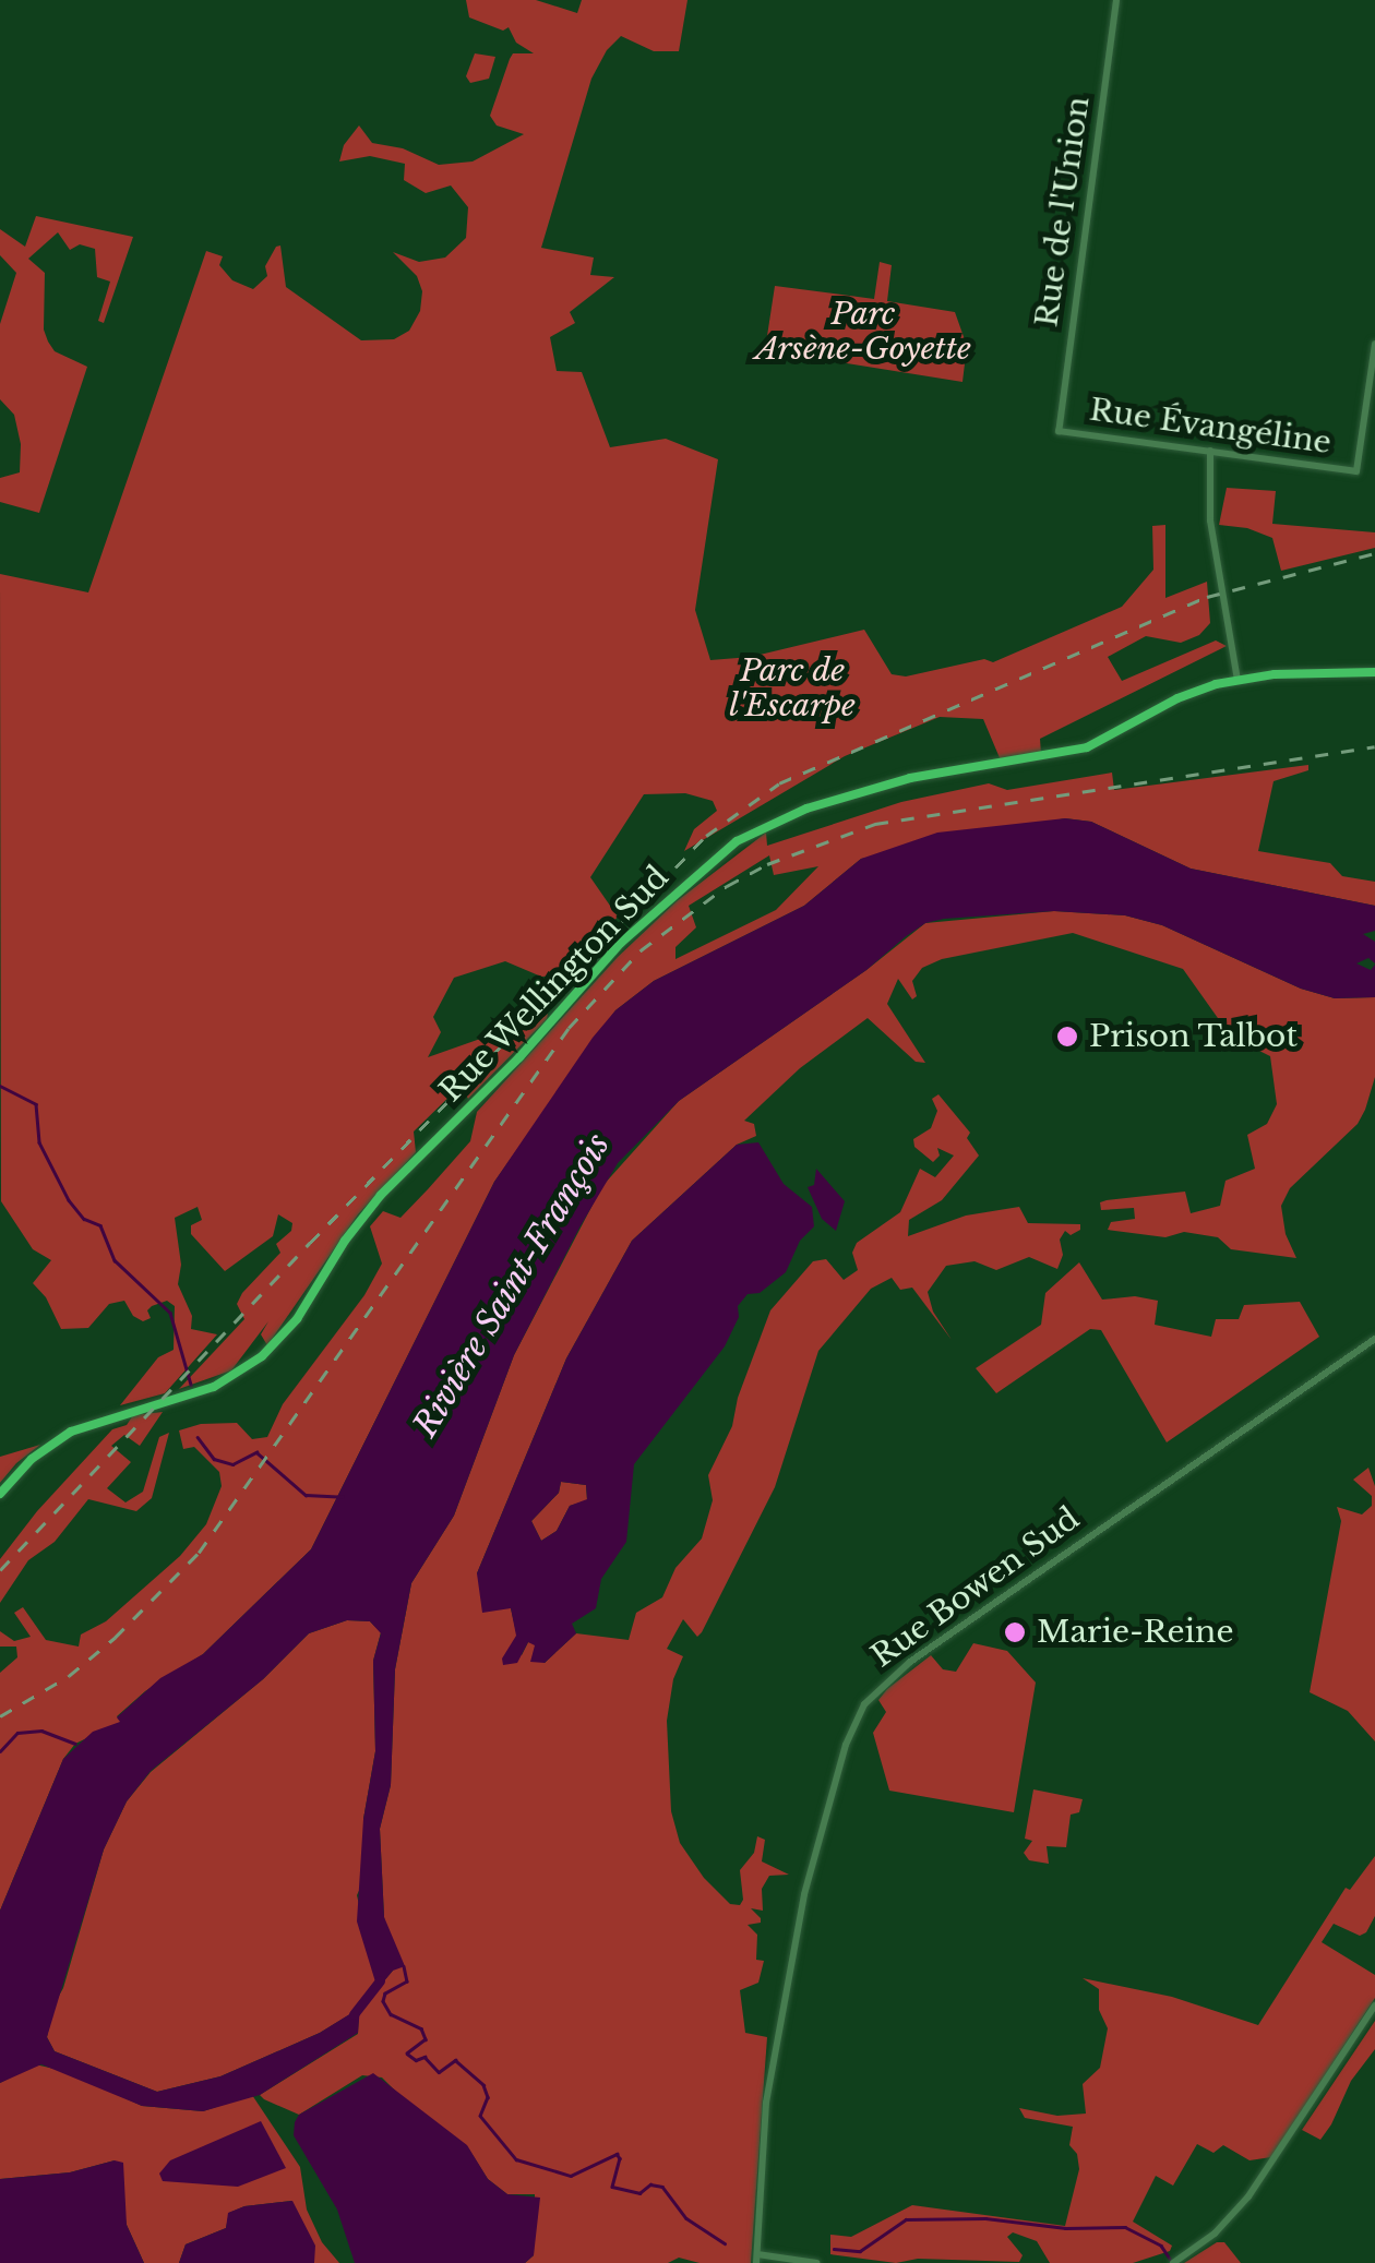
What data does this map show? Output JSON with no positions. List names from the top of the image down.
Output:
{
  "streets": {
    "main road": ["Rue Wellington Sud"],
    "street": ["Rue de l'Union", "Rue Évangéline", "Rue Bowen Sud"]
  },
  "crossings": [
    ["Rue de l'Union", "Rue Évangéline"]
  ],
  "water": ["Rivière Saint-François"],
  "parks": ["Parc Arsène-Goyette", "Parc de l'Escarpe"],
  "places": ["Prison Talbot", "Marie-Reine"]
}
